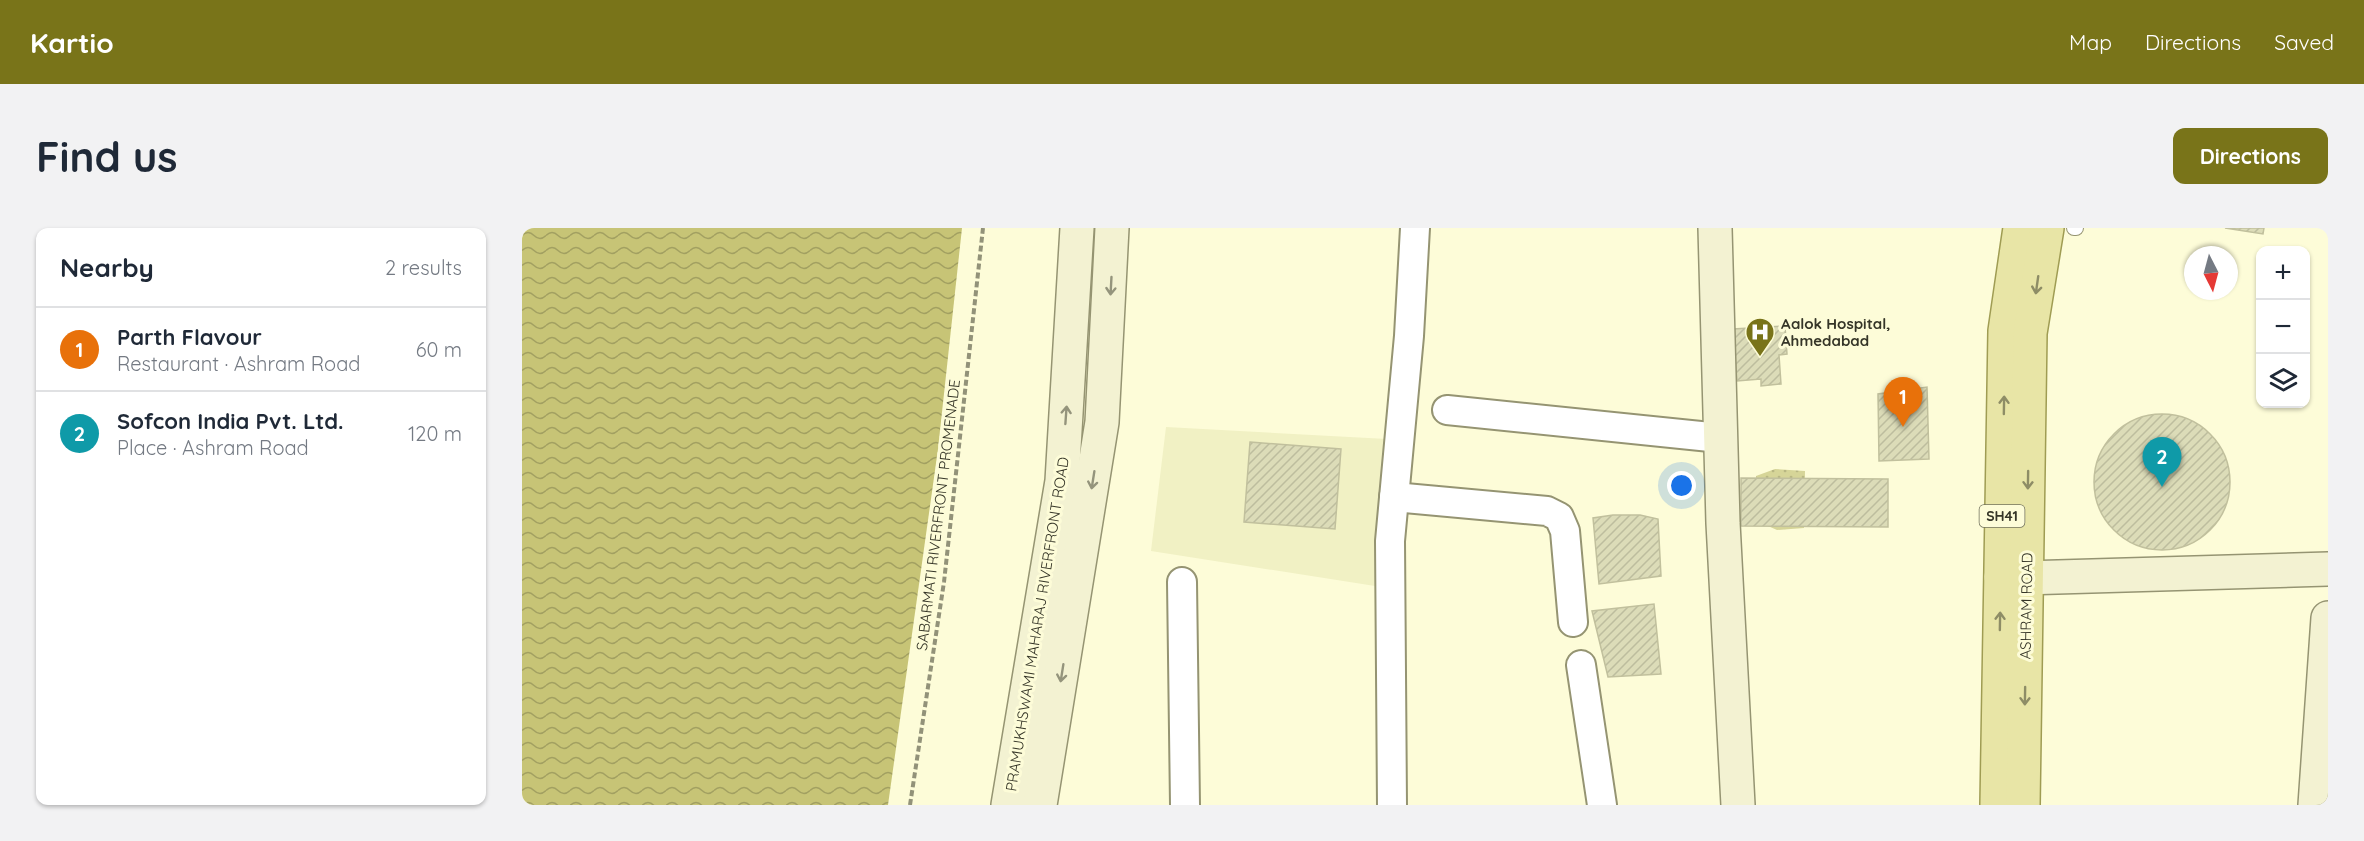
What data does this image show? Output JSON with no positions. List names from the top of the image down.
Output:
{
  "streets": {
    "main road": ["SH41", "ASHRAM ROAD"],
    "street": ["PRAMUKHSWAMI MAHARAJ RIVERFRONT ROAD"],
    "path": ["SABARMATI RIVERFRONT PROMENADE"]
  },
  "places": {
    "hospital": ["Aalok Hospital, Ahmedabad"]
  },
  "north": "bottom",
  "page": {
    "header": "Kartio",
    "nav": ["Map", "Directions", "Saved"],
    "buttons": "Directions",
    "title": "Find us",
    "heading": ["Nearby", "2 results"],
    "map_buttons": ["+", "−"],
    "list": [
      {
        "mark": "1",
        "name": "Parth Flavour",
        "note": "Restaurant · Ashram Road",
        "value": "60 m"
      },
      {
        "mark": "2",
        "name": "Sofcon India Pvt. Ltd.",
        "note": "Place · Ashram Road",
        "value": "120 m"
      }
    ],
    "pins": ["1", "2"]
  }
}
